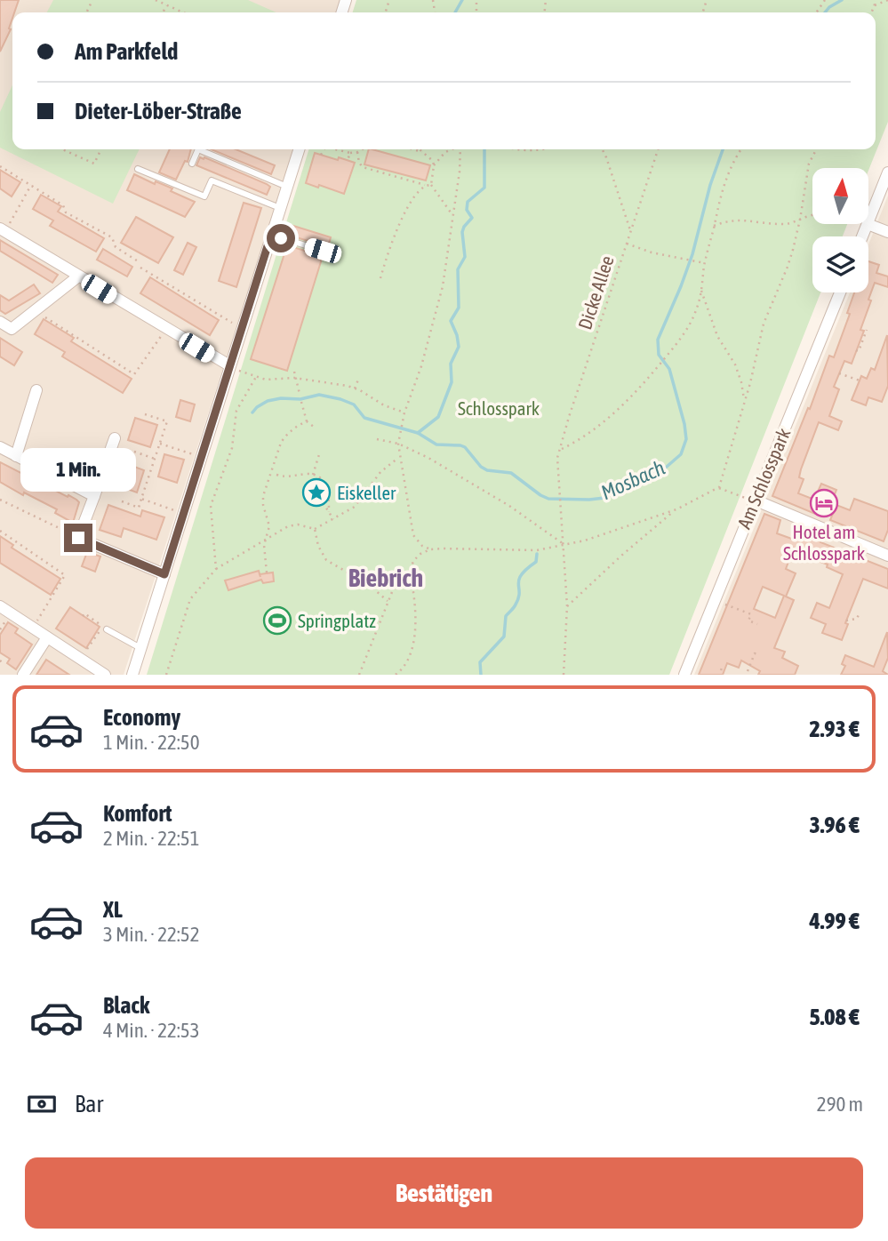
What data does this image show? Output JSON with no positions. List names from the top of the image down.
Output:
{
  "streets": {
    "street": ["Am Schlosspark"],
    "path": ["Dicke Allee"]
  },
  "districts": ["Biebrich"],
  "water": ["Mosbach"],
  "parks": ["Schlosspark"],
  "places": {
    "place": ["Eiskeller"],
    "hotel": ["Hotel am Schlosspark"],
    "sports": ["Springplatz"]
  },
  "north": "top",
  "page": {
    "banner": ["Am Parkfeld", "Dieter-Löber-Straße"],
    "bubble": "1 Min.",
    "list": [
      {
        "name": "Economy",
        "note": "1 Min. · 22:50",
        "value": "2.93 €"
      },
      {
        "name": "Komfort",
        "note": "2 Min. · 22:51",
        "value": "3.96 €"
      },
      {
        "name": "XL",
        "note": "3 Min. · 22:52",
        "value": "4.99 €"
      },
      {
        "name": "Black",
        "note": "4 Min. · 22:53",
        "value": "5.08 €"
      }
    ],
    "pay": ["Bar", "290 m"],
    "buttons": "Bestätigen"
  }
}
